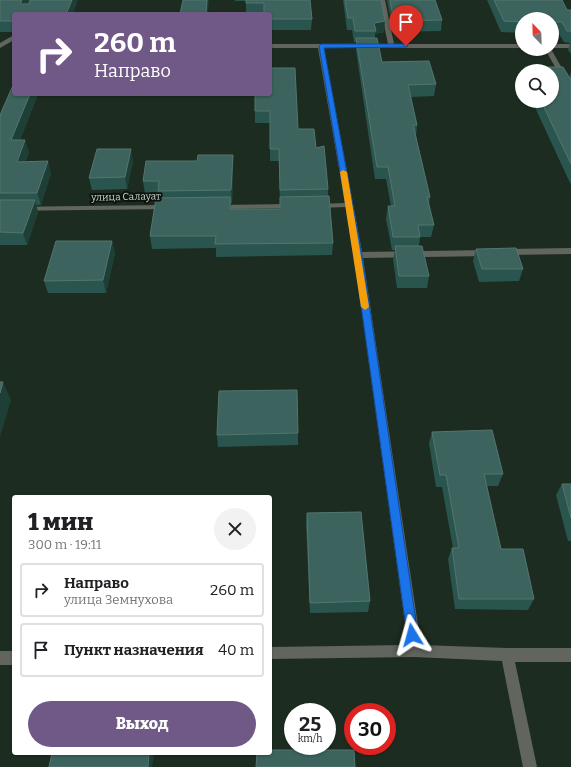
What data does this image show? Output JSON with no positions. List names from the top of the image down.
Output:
{
  "streets": {
    "street": ["улица Салауат"]
  },
  "north": "top left",
  "page": {
    "turn": ["260 m", "Направо"],
    "heading": ["1 мин", "300 m · 19:11"],
    "list": [
      {
        "name": "Направо",
        "note": "улица Земнухова",
        "value": "260 m"
      },
      {
        "name": "Пункт назначения",
        "value": "40 m"
      }
    ],
    "buttons": "Выход",
    "speed": "25 km/h",
    "limit": "30"
  }
}
